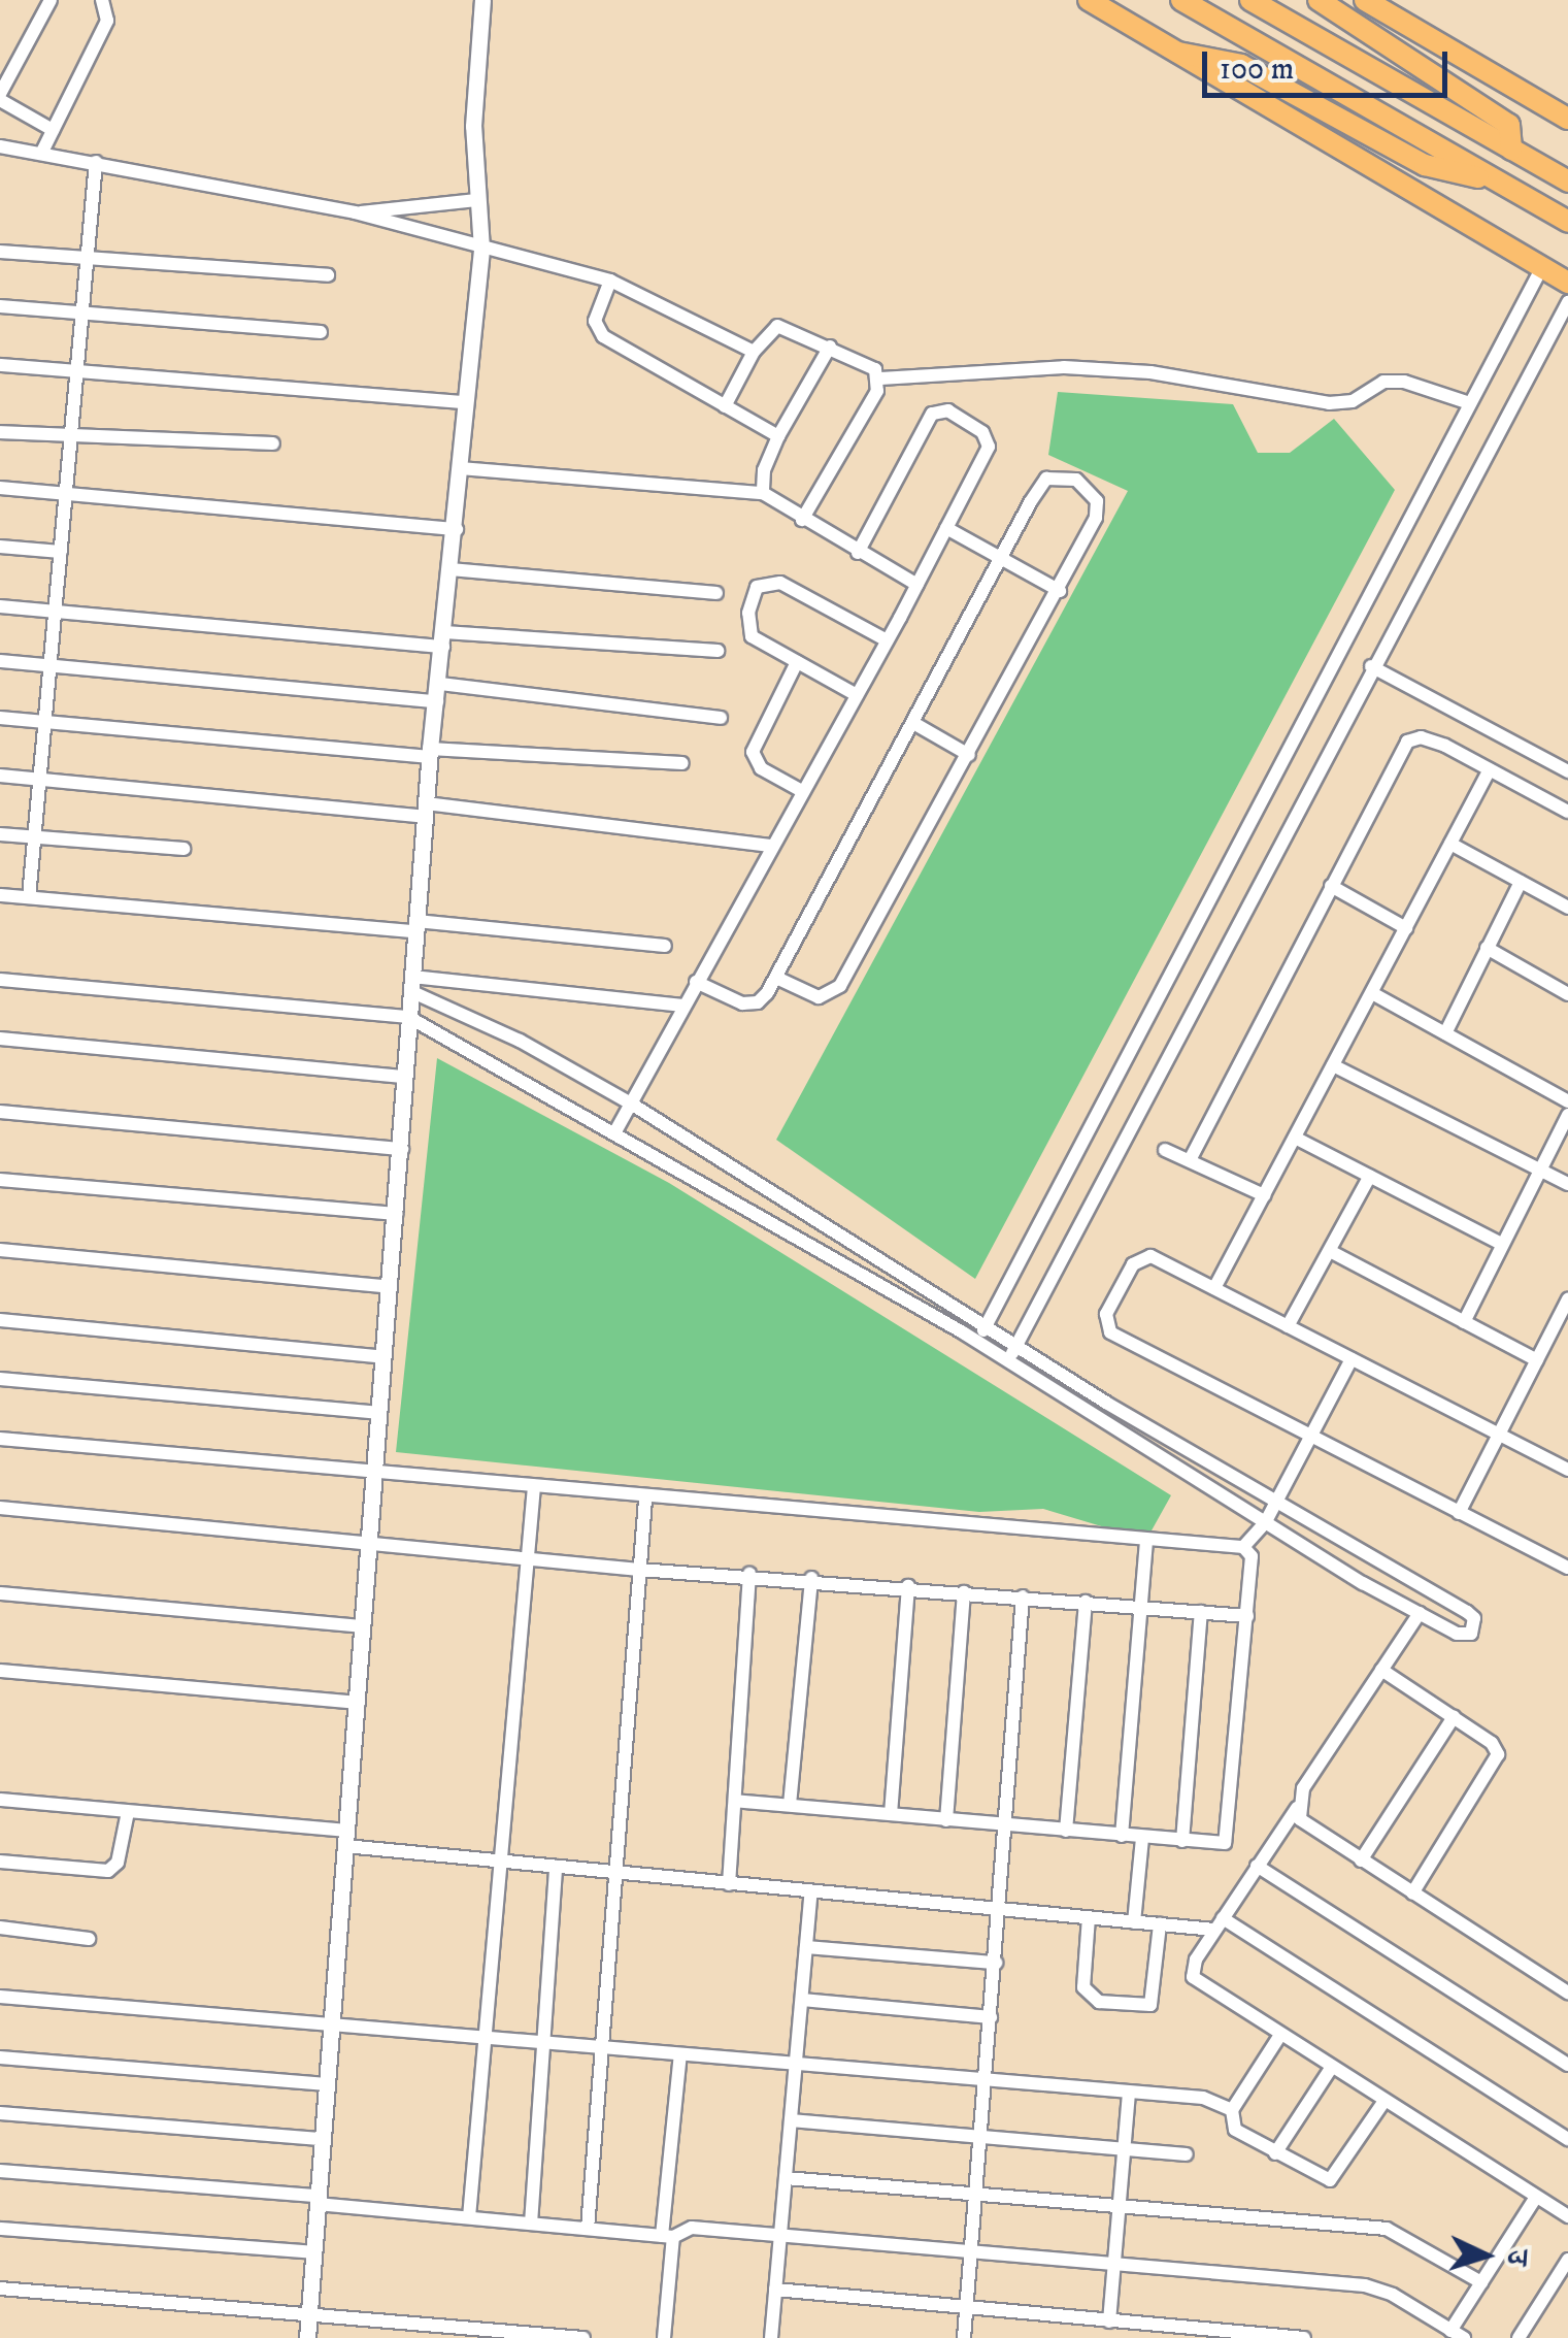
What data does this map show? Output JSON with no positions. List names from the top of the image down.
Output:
{
  "scale_bar": "100 m",
  "north": "right"
}
